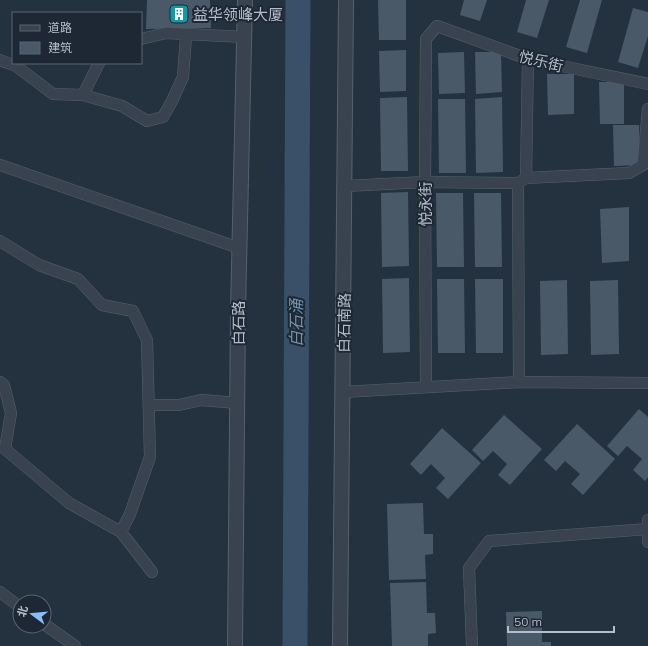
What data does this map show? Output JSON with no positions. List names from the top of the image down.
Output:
{
  "streets": {
    "street": [
      "悦乐街",
      "悦永街",
      "白石路",
      "白石南路"
    ]
  },
  "crossings": [
    ["悦乐街", "悦永街"]
  ],
  "water": ["白石涌"],
  "places": {
    "building": ["益华领峰大厦"]
  },
  "legend": ["道路", "建筑"],
  "scale_bar": "50 m",
  "north": "left"
}
